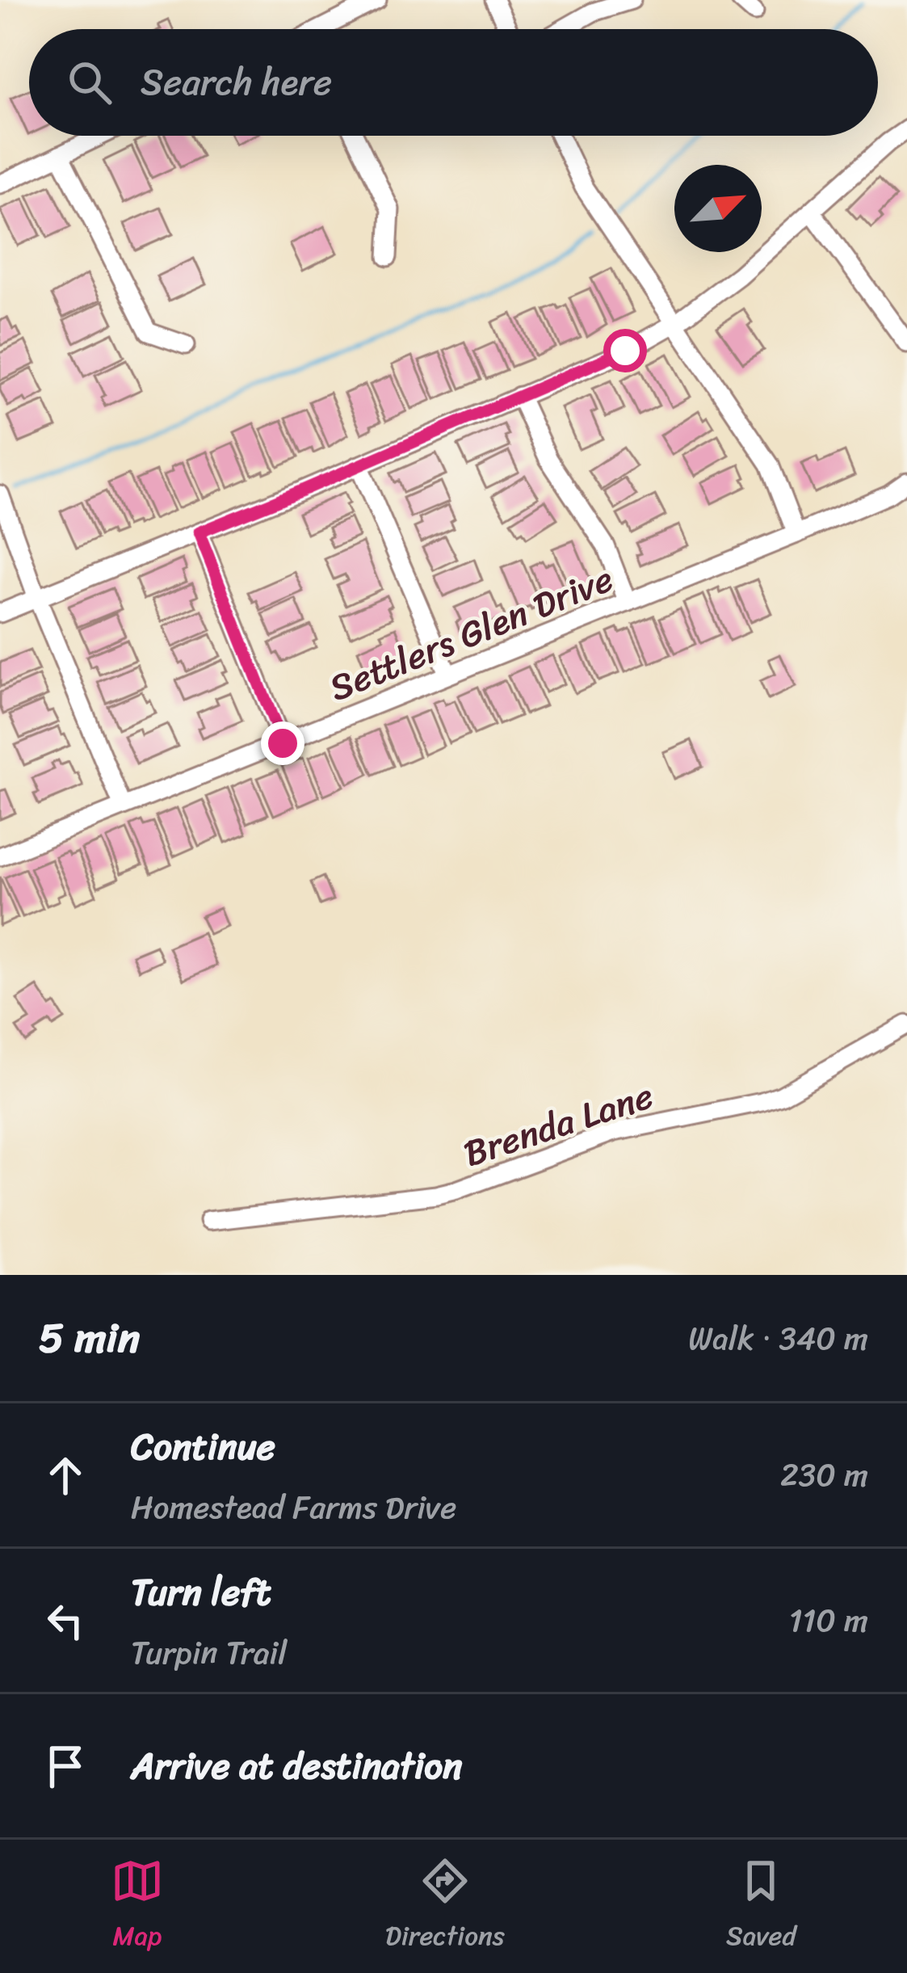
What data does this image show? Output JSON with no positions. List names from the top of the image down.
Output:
{
  "streets": {
    "street": ["Settlers Glen Drive", "Brenda Lane"]
  },
  "north": "top right",
  "page": {
    "search": "Search here",
    "heading": ["5 min", "Walk · 340 m"],
    "list": [
      ["Continue", "Homestead Farms Drive", "230 m"],
      ["Turn left", "Turpin Trail", "110 m"],
      "Arrive at destination"
    ],
    "nav": ["Map", "Directions", "Saved"]
  }
}
